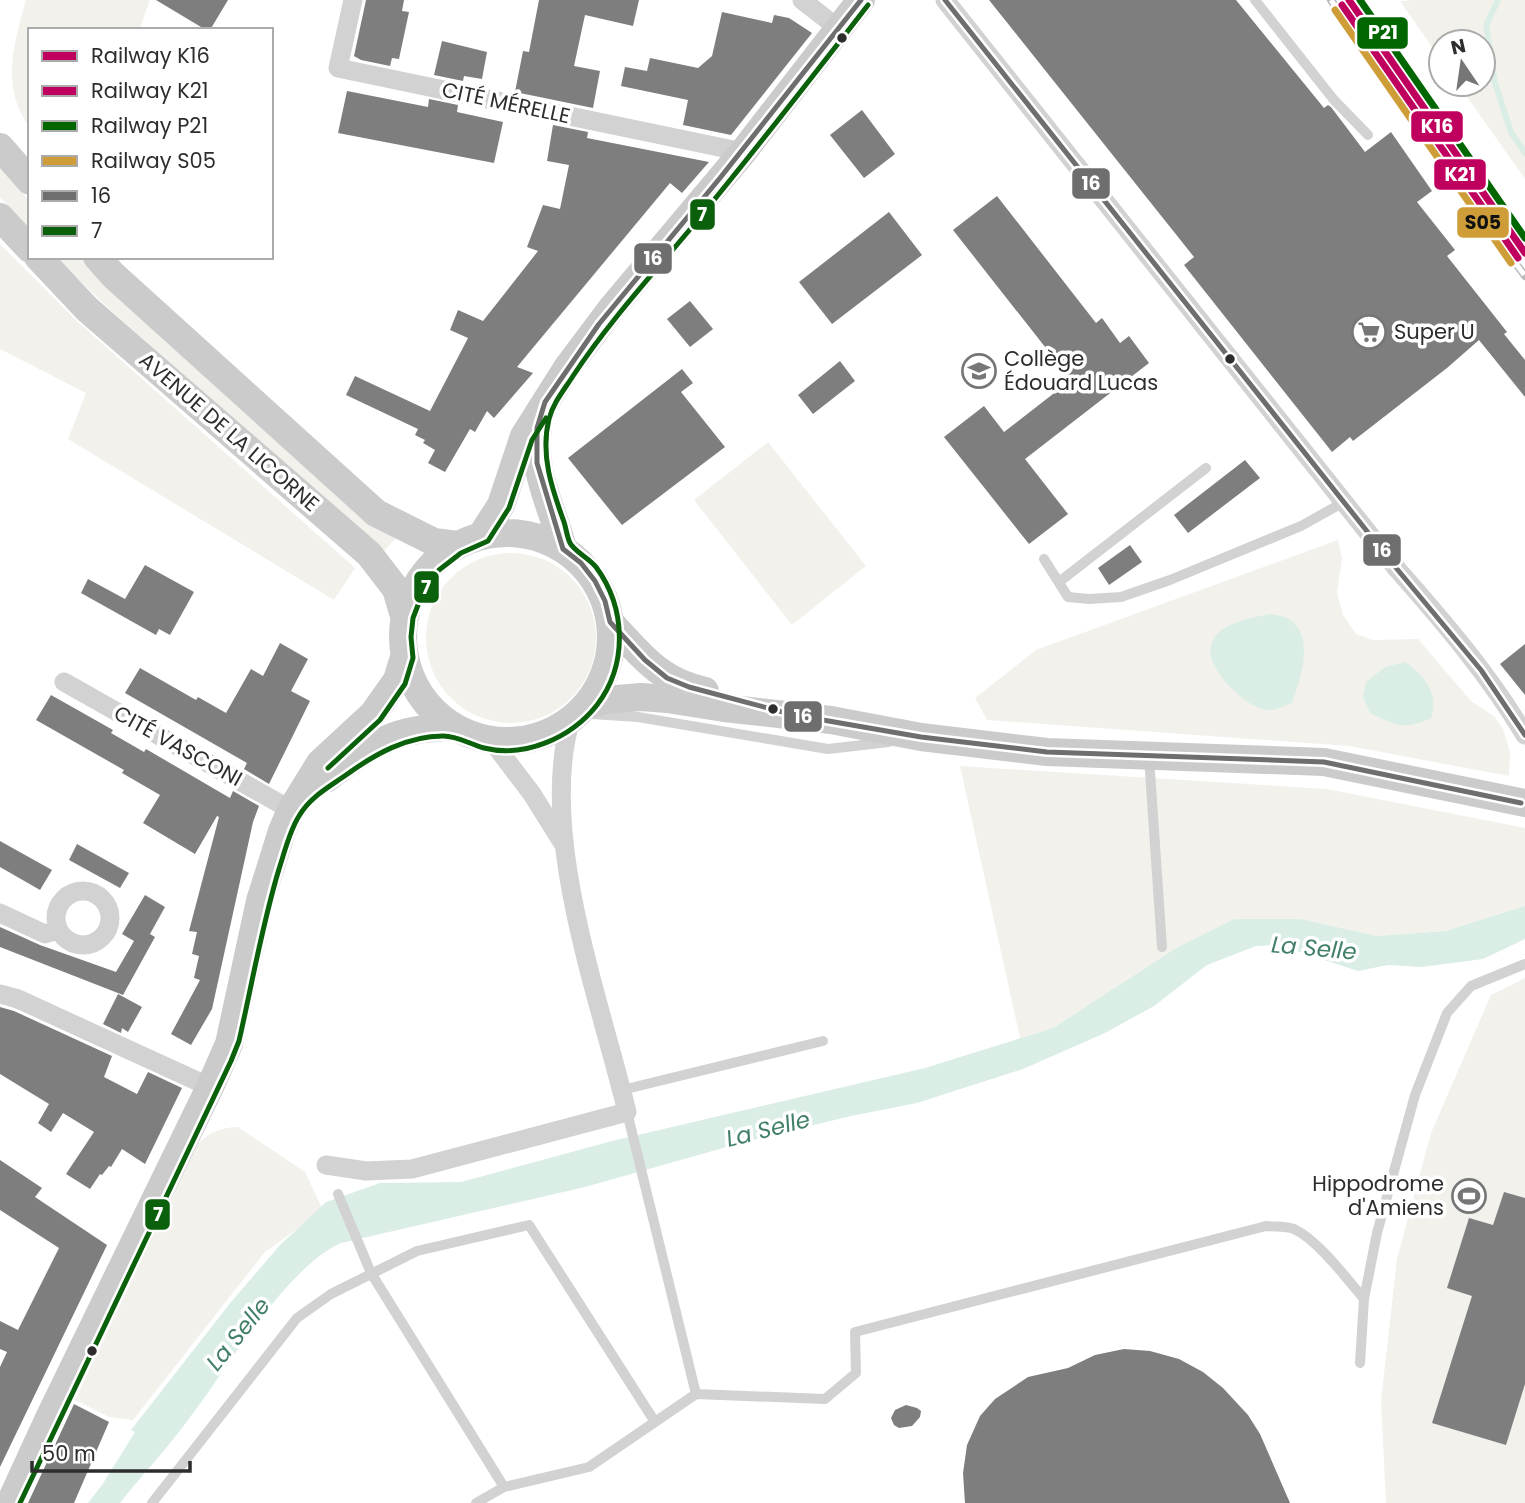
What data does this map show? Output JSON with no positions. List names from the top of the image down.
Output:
{
  "streets": {
    "main road": ["AVENUE DE LA LICORNE"],
    "street": ["CITÉ MÉRELLE", "CITÉ VASCONI"]
  },
  "water": ["La Selle"],
  "places": {
    "supermarket": ["Super U"],
    "school or university": ["Collège Édouard Lucas"],
    "sports": ["Hippodrome d'Amiens"]
  },
  "lines": [
    "rail line K16",
    "rail line P21",
    "transit line 16",
    "rail line K21",
    "transit line 7",
    "rail line S05"
  ],
  "legend": [
    "Railway K16",
    "Railway K21",
    "Railway P21",
    "Railway S05",
    "16",
    "7"
  ],
  "scale_bar": "50 m",
  "north": "top"
}
